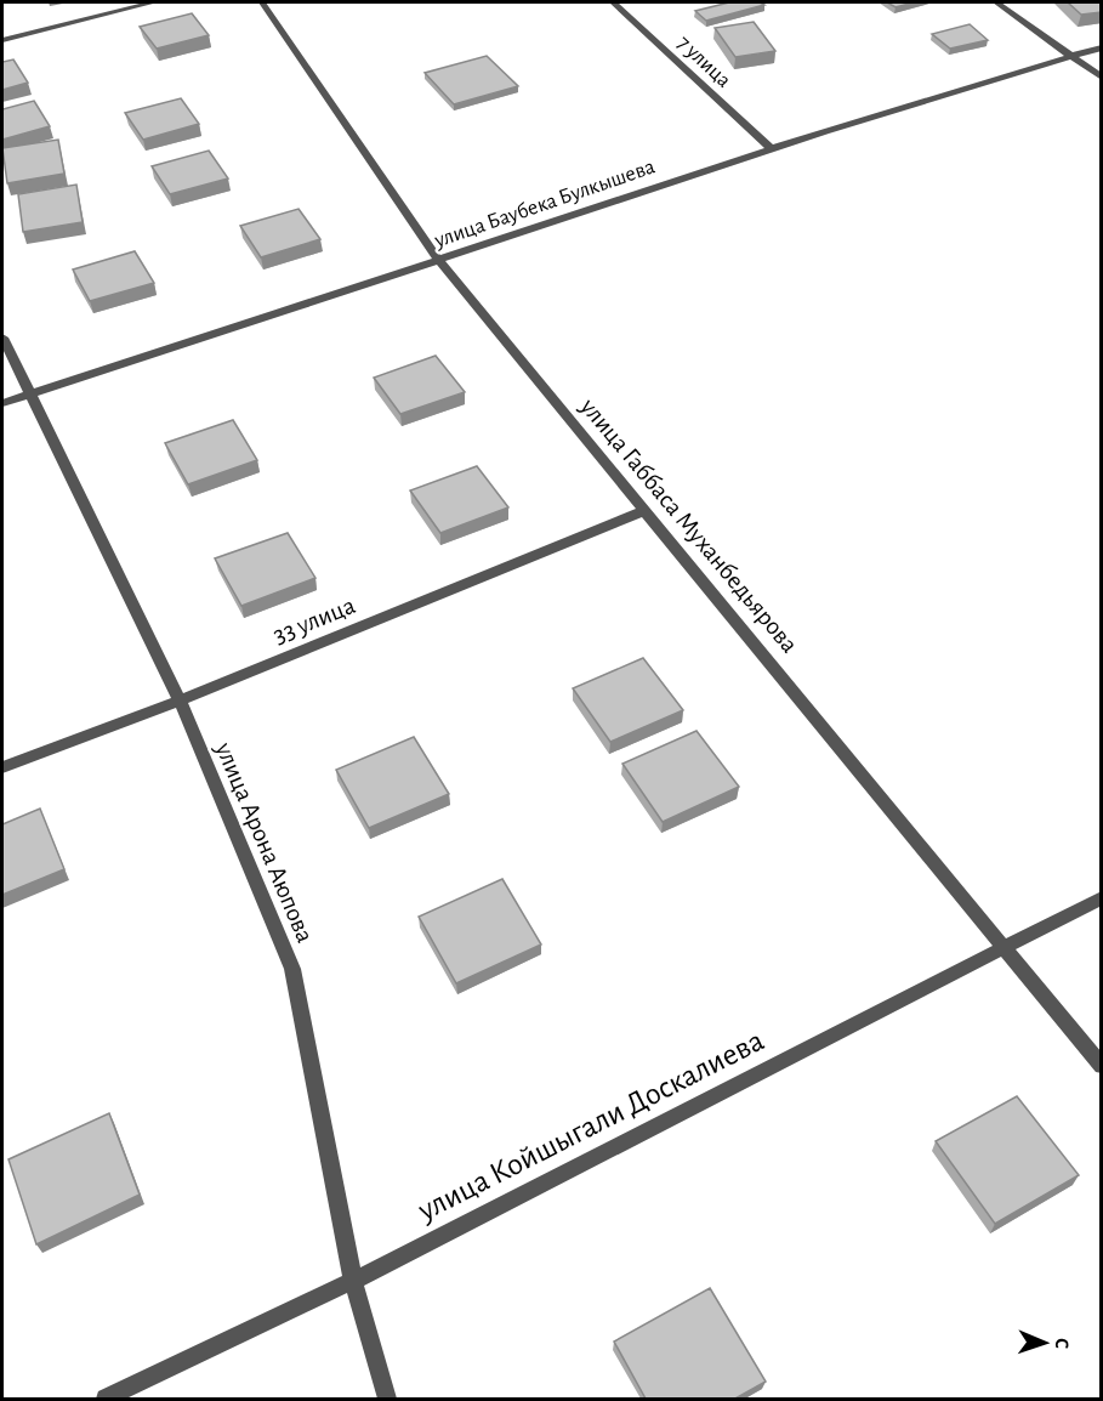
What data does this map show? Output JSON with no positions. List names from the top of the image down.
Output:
{
  "streets": {
    "street": [
      "7 улица",
      "улица Баубека Булкышева",
      "улица Габбаса Муханбедьярова",
      "33 улица",
      "улица Арона Аюпова",
      "улица Койшыгали Доскалиева"
    ]
  },
  "crossings": [
    ["7 улица", "улица Баубека Булкышева"],
    ["улица Баубека Булкышева", "улица Габбаса Муханбедьярова"],
    ["улица Баубека Булкышева", "улица Арона Аюпова"],
    ["улица Габбаса Муханбедьярова", "33 улица"],
    ["улица Габбаса Муханбедьярова", "улица Койшыгали Доскалиева"],
    ["33 улица", "улица Арона Аюпова"],
    ["улица Арона Аюпова", "улица Койшыгали Доскалиева"]
  ],
  "north": "right"
}
